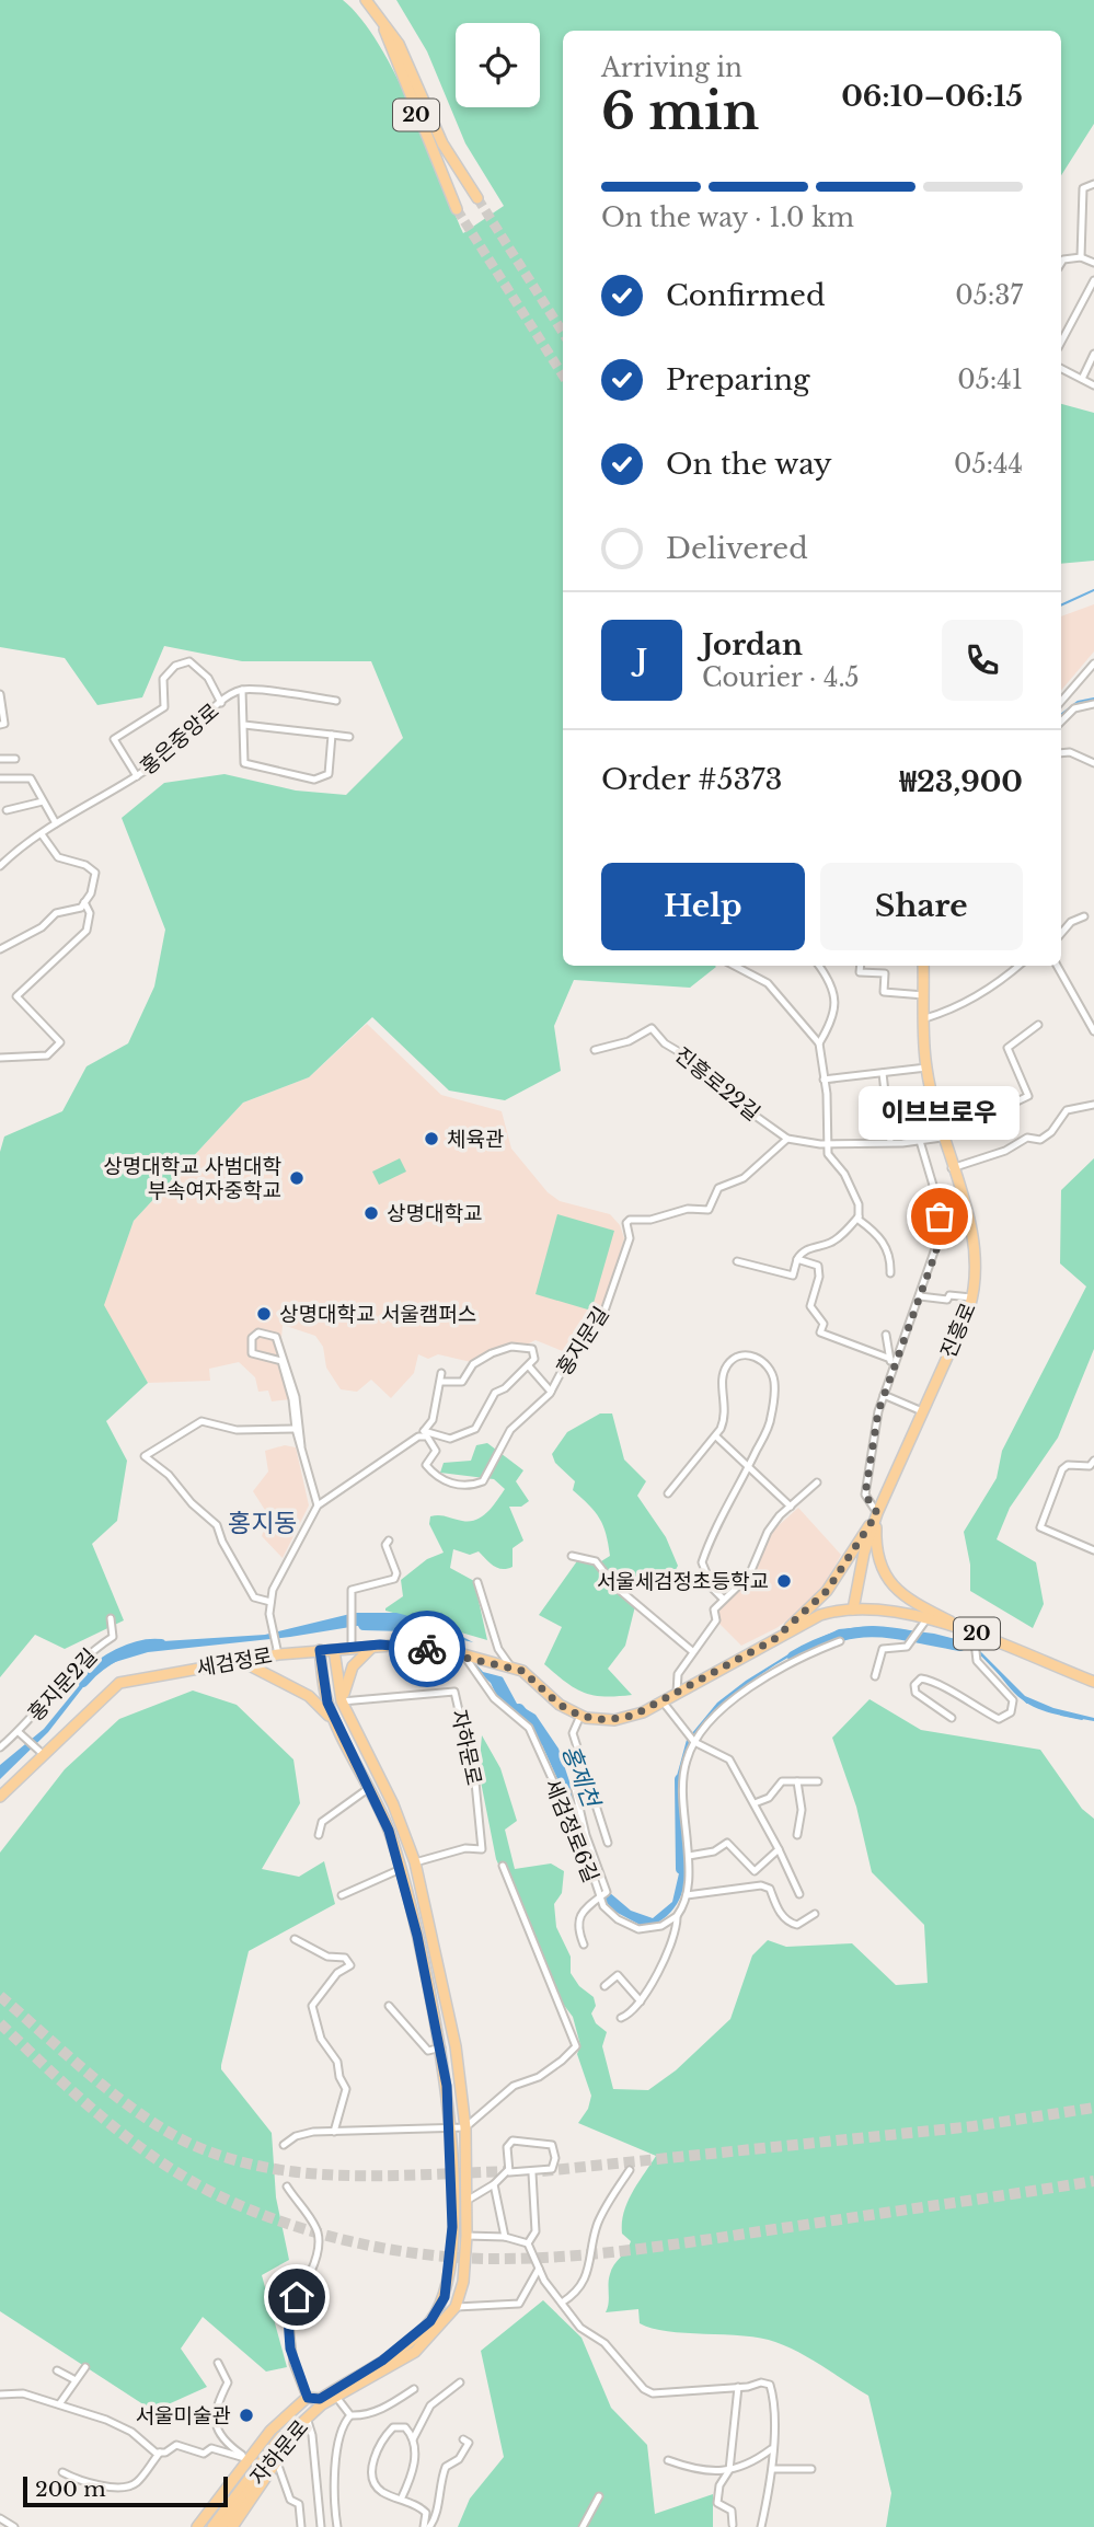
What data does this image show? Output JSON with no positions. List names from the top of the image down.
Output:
{
  "streets": {
    "main road": [
      "20",
      "진흥로",
      "세검정로",
      "자하문로"
    ],
    "street": [
      "홍은중앙로",
      "진흥로22길",
      "홍지문길",
      "홍지문2길",
      "세검정로6길"
    ]
  },
  "crossings": [
    ["20", "진흥로"],
    ["20", "세검정로"],
    ["진흥로22길", "진흥로"],
    ["진흥로22길", "홍지문길"],
    ["진흥로", "세검정로"],
    ["세검정로", "자하문로"],
    ["세검정로", "세검정로6길"]
  ],
  "districts": ["홍지동"],
  "water": ["홍제천"],
  "places": [
    "체육관",
    "상명대학교 사범대학 부속여자중학교",
    "상명대학교",
    "이브브로우",
    "상명대학교 서울캠퍼스",
    "서울세검정초등학교",
    "서울미술관"
  ],
  "scale_bar": "200 m",
  "page": {
    "heading": ["6 min", "Arriving in", "06:10–06:15"],
    "panel": [
      "Jordan",
      "Courier · 4.5",
      "Order #5373",
      "₩23,900"
    ],
    "bar": "On the way · 1.0 km",
    "list": [
      ["Confirmed", "05:37"],
      ["Preparing", "05:41"],
      ["On the way", "05:44"],
      "Delivered"
    ],
    "round": "J",
    "buttons": ["Help", "Share"],
    "bubble": "이브브로우",
    "scale": "200 m"
  }
}
